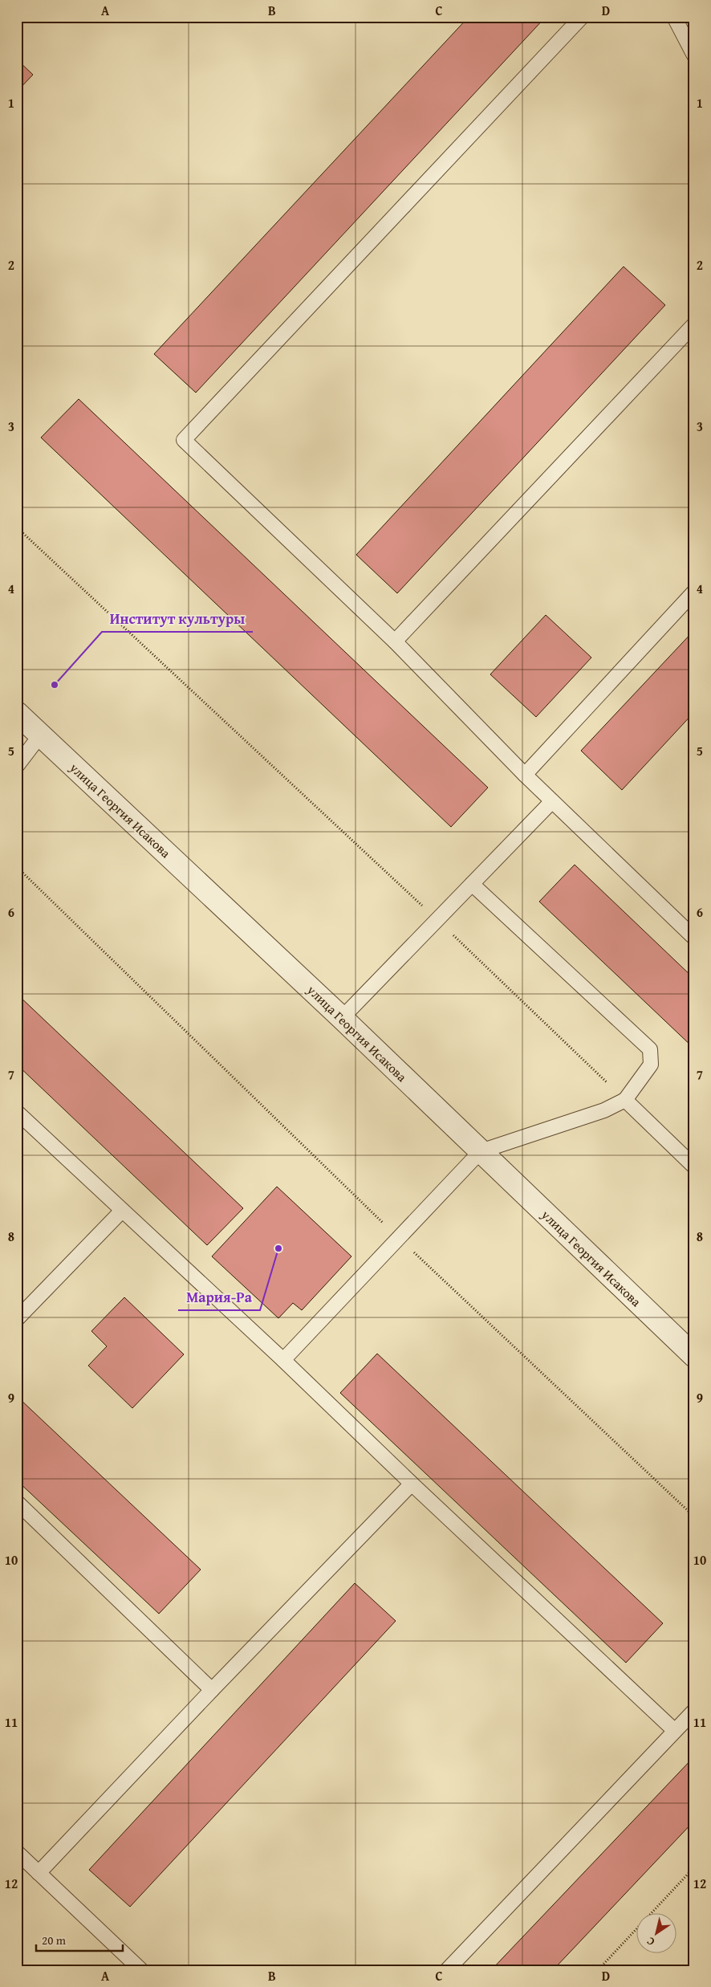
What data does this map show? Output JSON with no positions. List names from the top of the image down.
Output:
{
  "streets": {
    "street": ["улица Георгия Исакова"]
  },
  "places": ["Институт культуры", "Мария-Ра"],
  "scale_bar": "20 m",
  "north": "bottom left",
  "grid": {
    "columns": [
      "A",
      "B",
      "C",
      "D"
    ],
    "rows": [
      "1",
      "2",
      "3",
      "4",
      "5",
      "6",
      "7",
      "8",
      "9",
      "10",
      "11",
      "12"
    ]
  }
}
